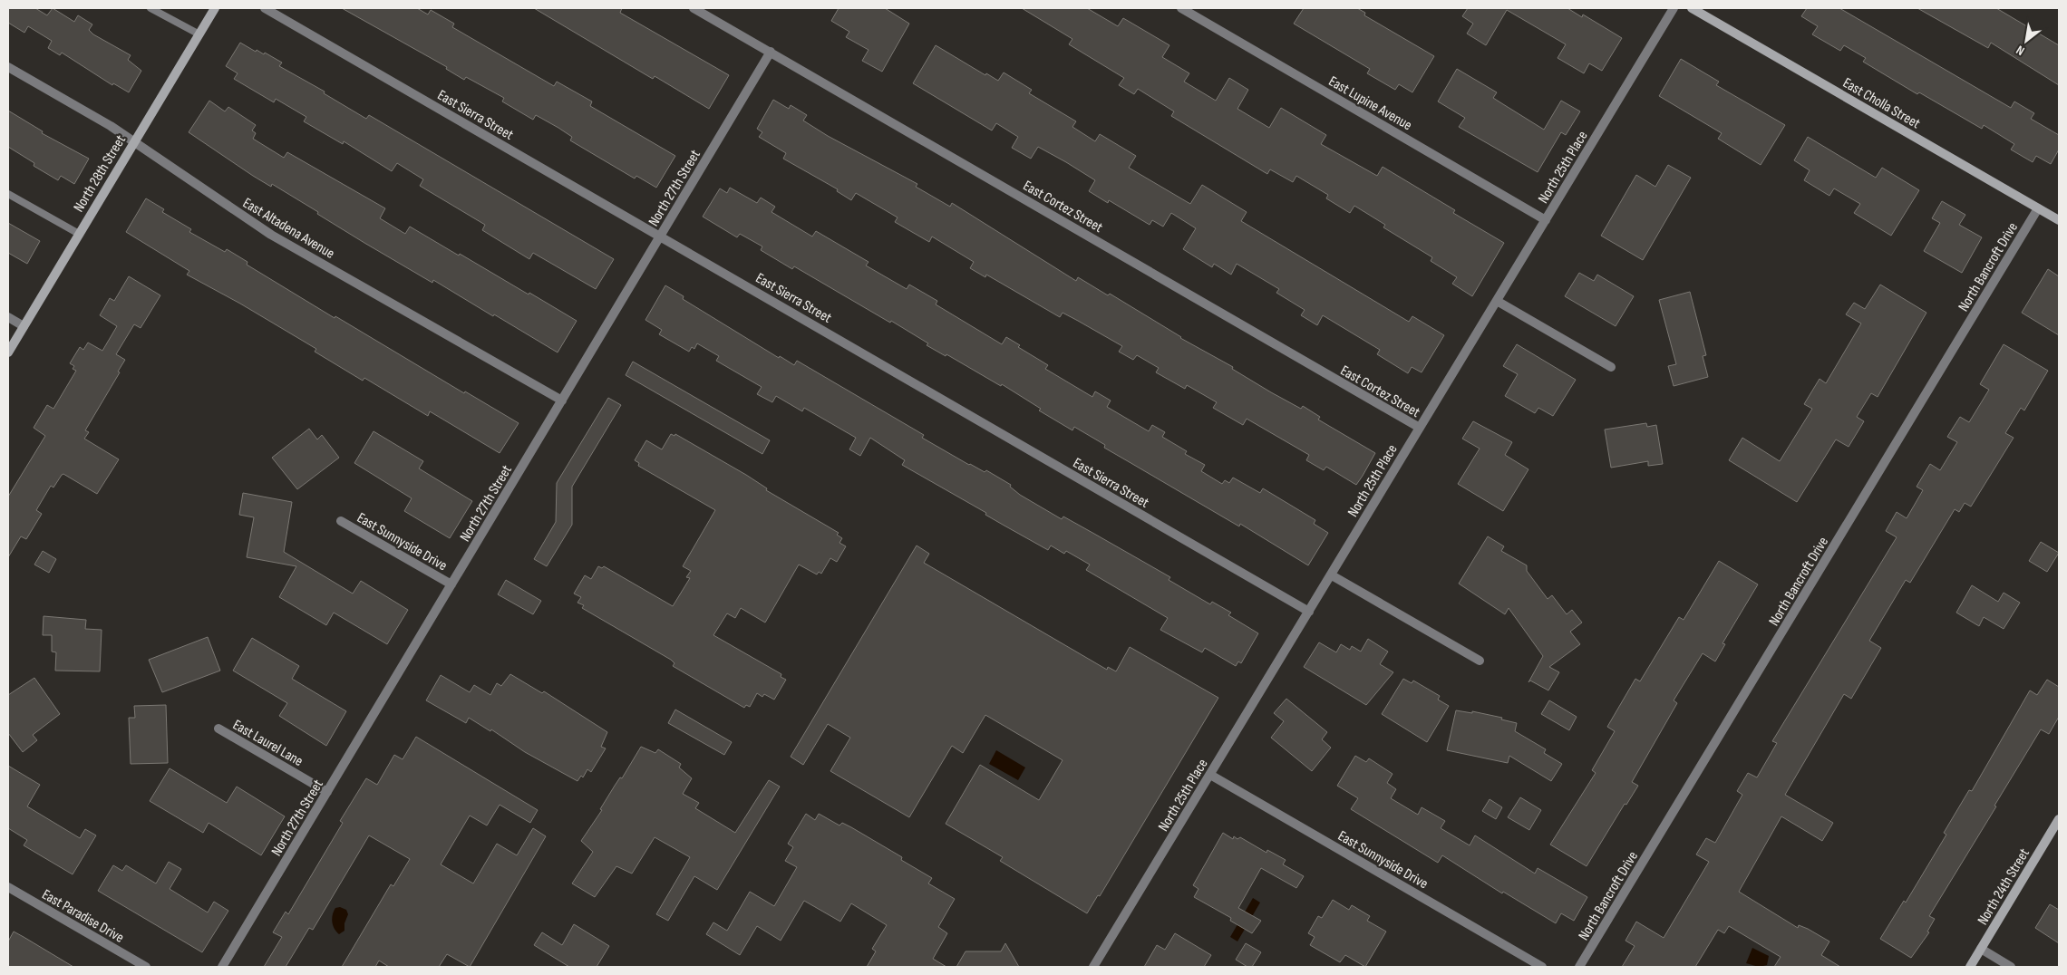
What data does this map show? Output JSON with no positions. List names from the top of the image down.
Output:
{
  "streets": {
    "street": [
      "East Lupine Avenue",
      "East Cholla Street",
      "East Sierra Street",
      "North 25th Place",
      "North 28th Street",
      "North 27th Street",
      "East Cortez Street",
      "East Altadena Avenue",
      "North Bancroft Drive",
      "East Sunnyside Drive",
      "East Laurel Lane",
      "North 24th Street",
      "East Paradise Drive"
    ]
  },
  "crossings": [
    ["East Lupine Avenue", "North 25th Place"],
    ["East Cholla Street", "North Bancroft Drive"],
    ["East Sierra Street", "North 25th Place"],
    ["East Sierra Street", "North 27th Street"],
    ["North 25th Place", "East Cortez Street"],
    ["North 25th Place", "East Sunnyside Drive"],
    ["North 28th Street", "East Altadena Avenue"],
    ["North 27th Street", "East Cortez Street"],
    ["North 27th Street", "East Altadena Avenue"],
    ["North 27th Street", "East Sunnyside Drive"],
    ["North 27th Street", "East Laurel Lane"]
  ],
  "north": "bottom left"
}
